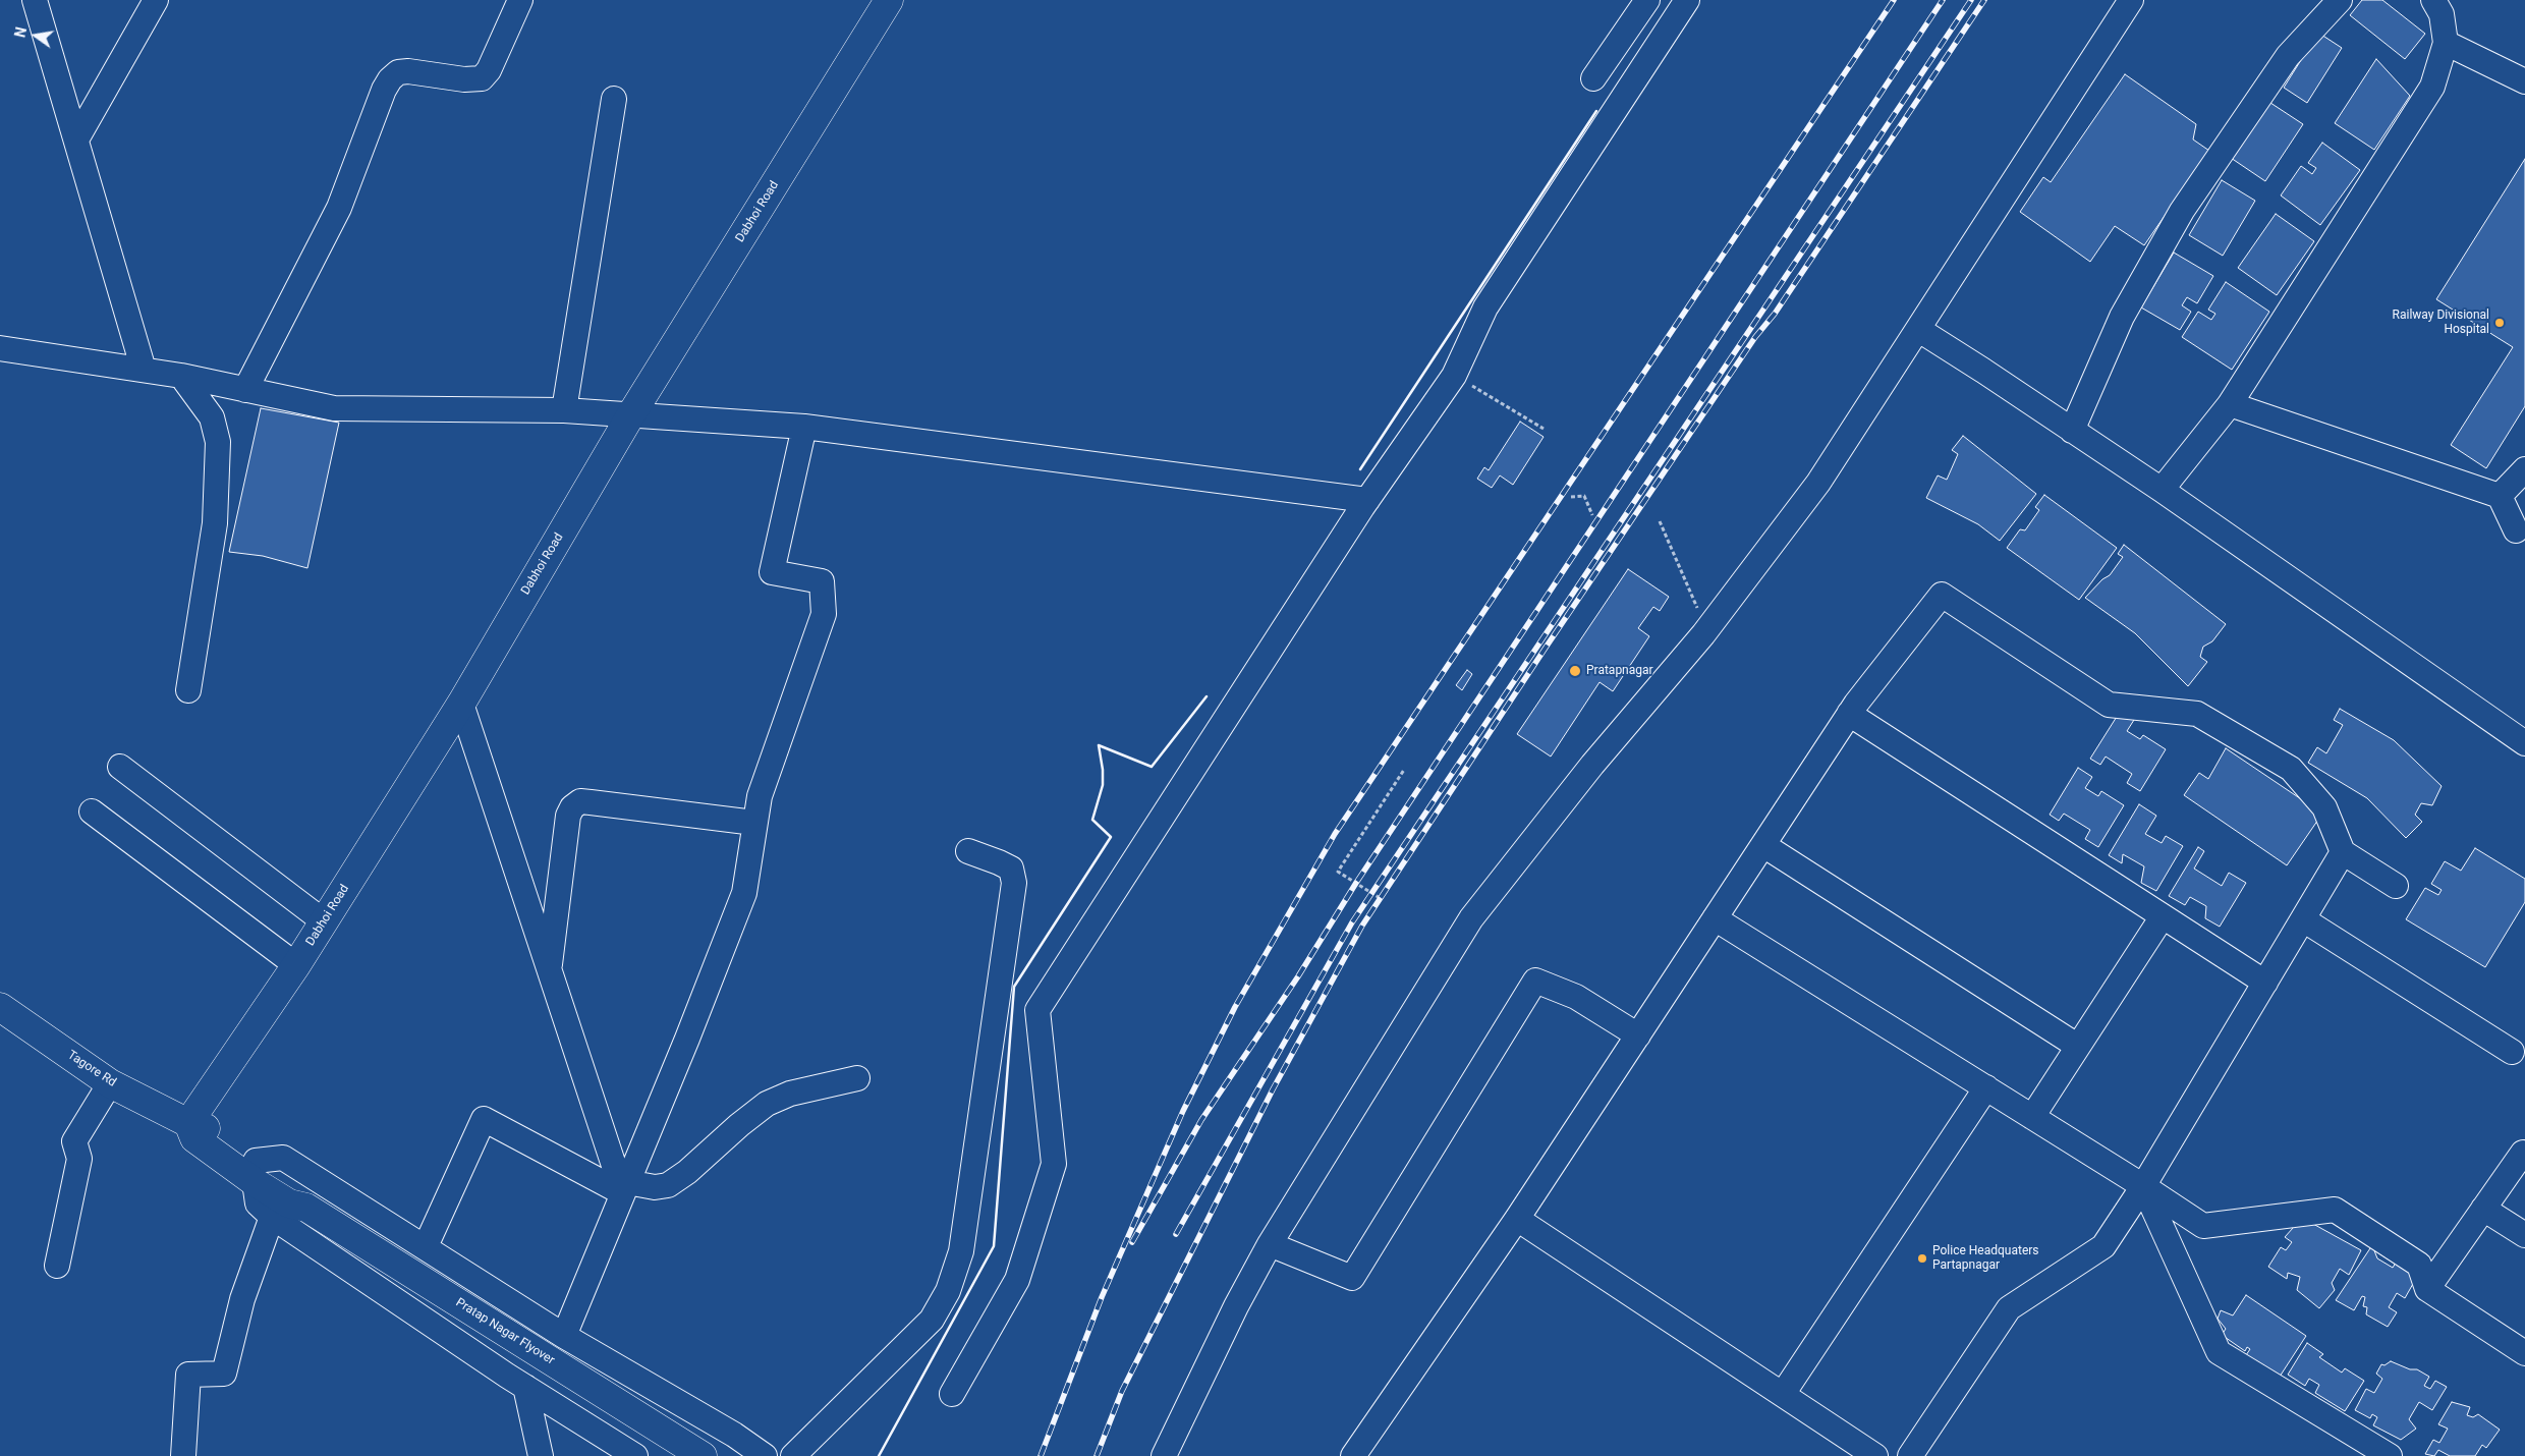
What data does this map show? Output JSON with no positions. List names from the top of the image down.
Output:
{
  "streets": {
    "main road": ["Dabhoi Road", "Tagore Rd", "Pratap Nagar Flyover"]
  },
  "crossings": [
    ["Dabhoi Road", "Tagore Rd"],
    ["Dabhoi Road", "Pratap Nagar Flyover"],
    ["Tagore Rd", "Pratap Nagar Flyover"]
  ],
  "places": ["Railway Divisional Hospital", "Pratapnagar", "Police Headquaters Partapnagar"],
  "north": "left"
}
